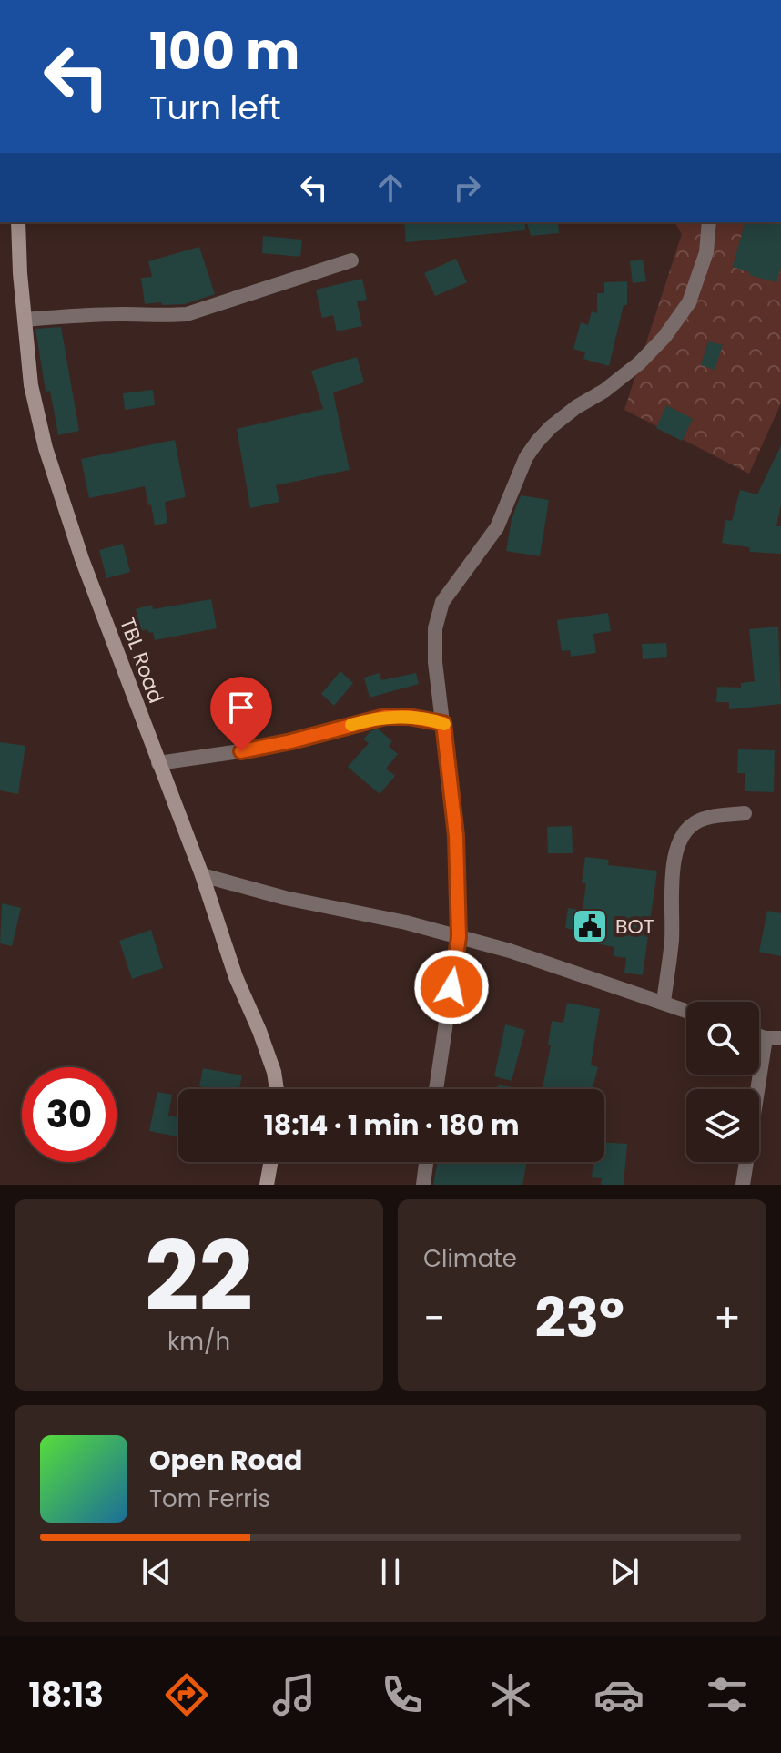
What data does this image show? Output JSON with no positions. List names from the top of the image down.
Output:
{
  "streets": {
    "street": ["TBL Road"]
  },
  "places": {
    "public building": ["BOT"]
  },
  "page": {
    "turn": ["100 m", "Turn left"],
    "limit": "30",
    "trip": "18:14 · 1 min · 180 m",
    "tile": [
      ["22", "km/h"],
      "Climate"
    ],
    "heat": ["−", "23°", "+"],
    "song": ["Open Road", "Tom Ferris"],
    "tabs": "18:13"
  }
}
